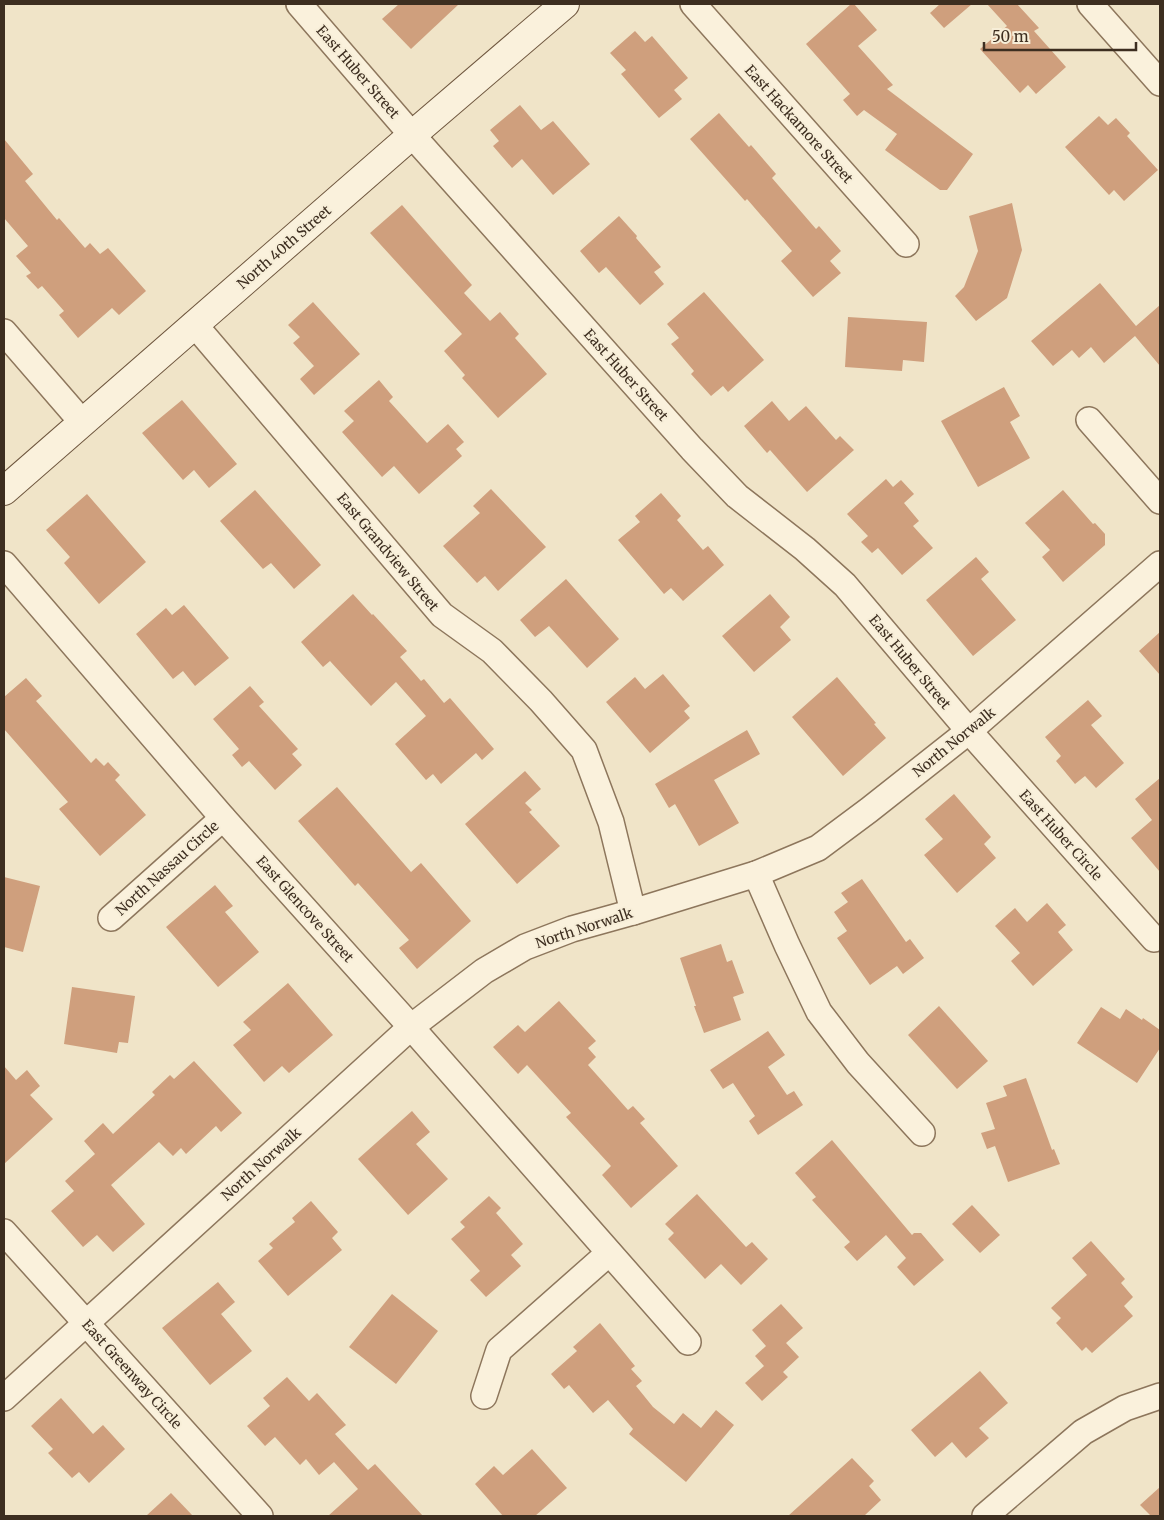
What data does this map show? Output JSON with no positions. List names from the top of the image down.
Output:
{
  "streets": {
    "street": [
      "East Huber Street",
      "East Hackamore Street",
      "North 40th Street",
      "East Grandview Street",
      "North Norwalk",
      "East Huber Circle",
      "North Nassau Circle",
      "East Glencove Street",
      "East Greenway Circle"
    ]
  },
  "crossings": [
    ["East Huber Street", "North 40th Street"],
    ["East Huber Street", "North Norwalk"],
    ["East Huber Street", "East Huber Circle"],
    ["North 40th Street", "East Grandview Street"],
    ["East Grandview Street", "North Norwalk"],
    ["North Norwalk", "East Huber Circle"],
    ["North Norwalk", "East Glencove Street"],
    ["North Norwalk", "East Greenway Circle"],
    ["North Nassau Circle", "East Glencove Street"]
  ],
  "scale_bar": "50 m"
}
